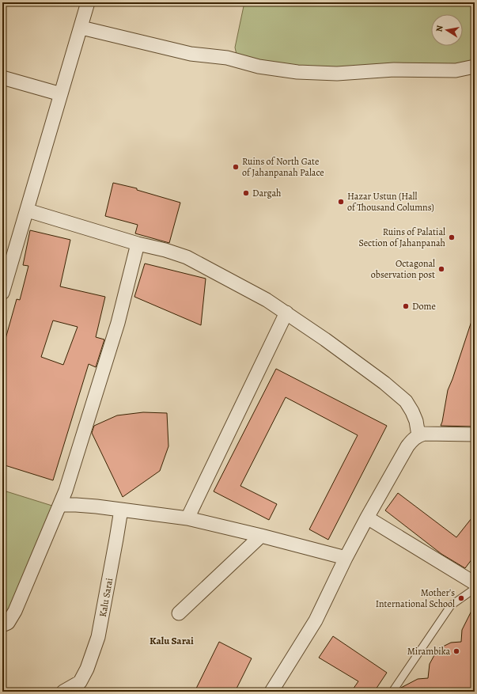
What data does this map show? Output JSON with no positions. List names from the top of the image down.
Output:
{
  "streets": {
    "street": ["Kalu Sarai"]
  },
  "districts": ["Kalu Sarai"],
  "places": [
    "Ruins of North Gate of Jahanpanah Palace",
    "Dargah",
    "Hazar Ustun (Hall of Thousand Columns)",
    "Ruins of Palatial Section of Jahanpanah",
    "Octagonal observation post",
    "Dome",
    "Mother's International School",
    "Mirambika"
  ],
  "north": "left"
}
